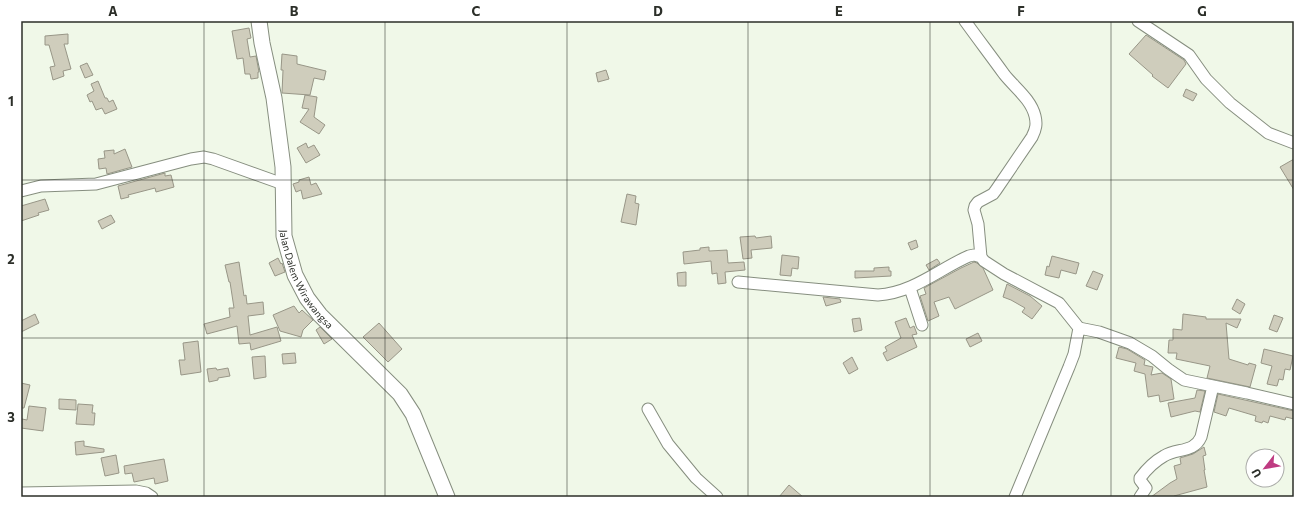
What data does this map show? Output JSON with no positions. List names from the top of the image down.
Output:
{
  "streets": {
    "street": ["Jalan Dalem Wirawangsa"]
  },
  "north": "bottom left",
  "grid": {
    "columns": [
      "A",
      "B",
      "C",
      "D",
      "E",
      "F",
      "G"
    ],
    "rows": ["1", "2", "3"]
  }
}
